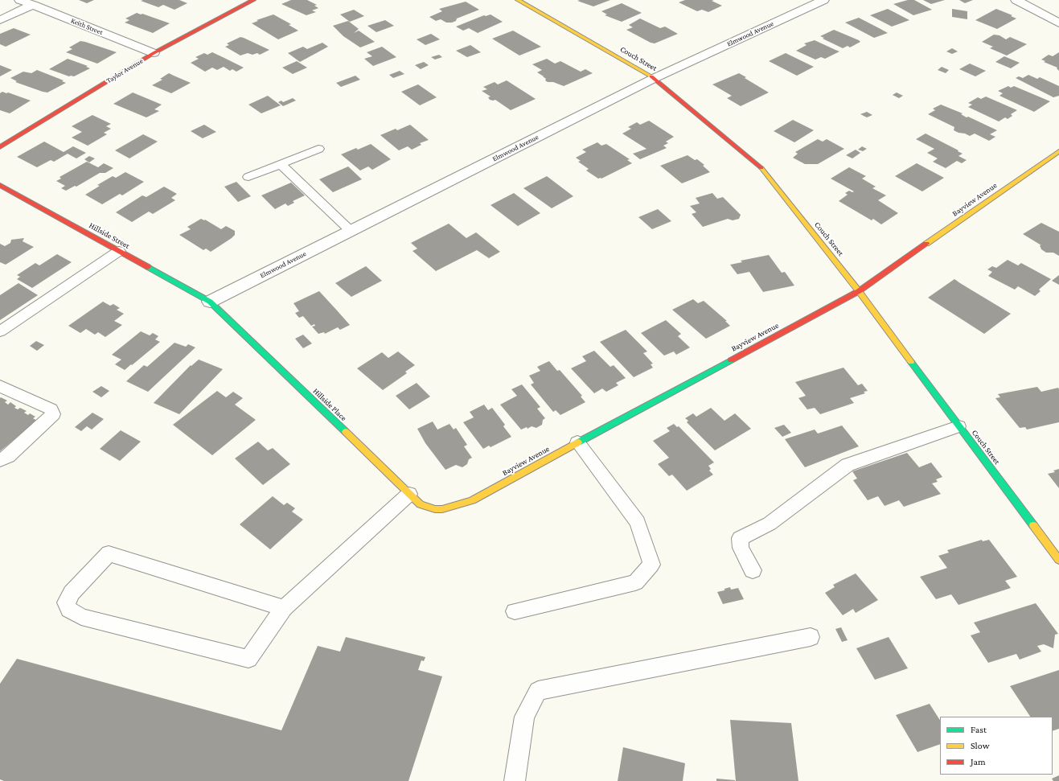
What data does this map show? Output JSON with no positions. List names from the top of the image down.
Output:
{
  "streets": {
    "street": [
      "Keith Street",
      "Elmwood Avenue",
      "Couch Street",
      "Taylor Avenue",
      "Bayview Avenue",
      "Hillside Street",
      "Hillside Place"
    ]
  },
  "crossings": [
    ["Keith Street", "Taylor Avenue"],
    ["Elmwood Avenue", "Couch Street"],
    ["Elmwood Avenue", "Hillside Street"],
    ["Elmwood Avenue", "Hillside Place"],
    ["Couch Street", "Bayview Avenue"],
    ["Bayview Avenue", "Hillside Place"],
    ["Hillside Street", "Hillside Place"]
  ],
  "legend": ["Fast", "Slow", "Jam"]
}
